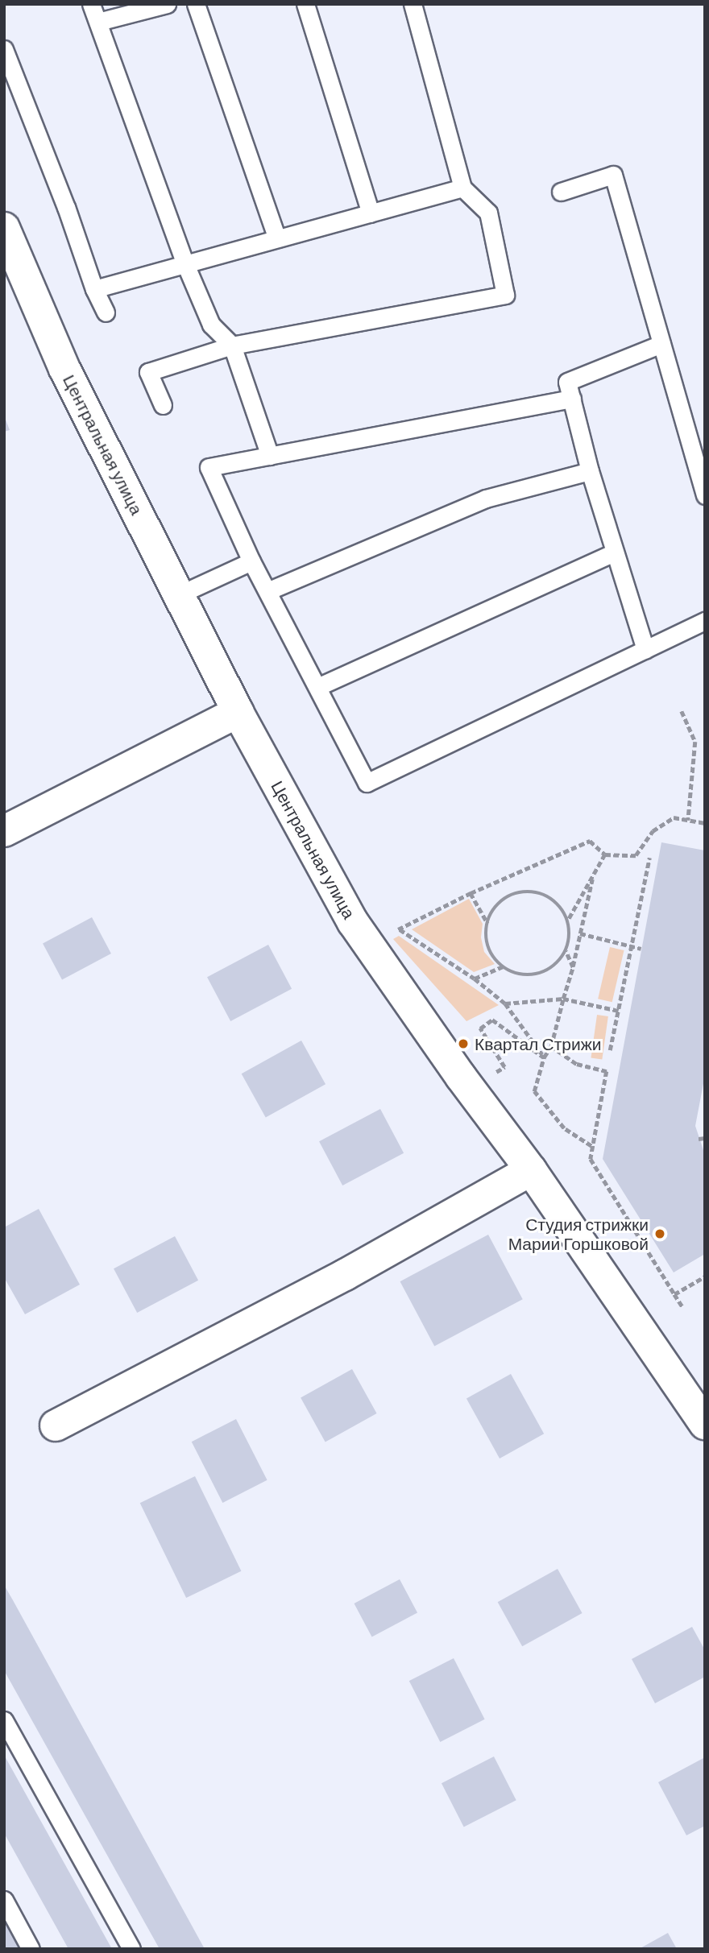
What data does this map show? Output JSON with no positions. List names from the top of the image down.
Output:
{
  "streets": {
    "street": ["Центральная улица"]
  },
  "places": ["Квартал Стрижи", "Студия стрижки Марии Горшковой"]
}
